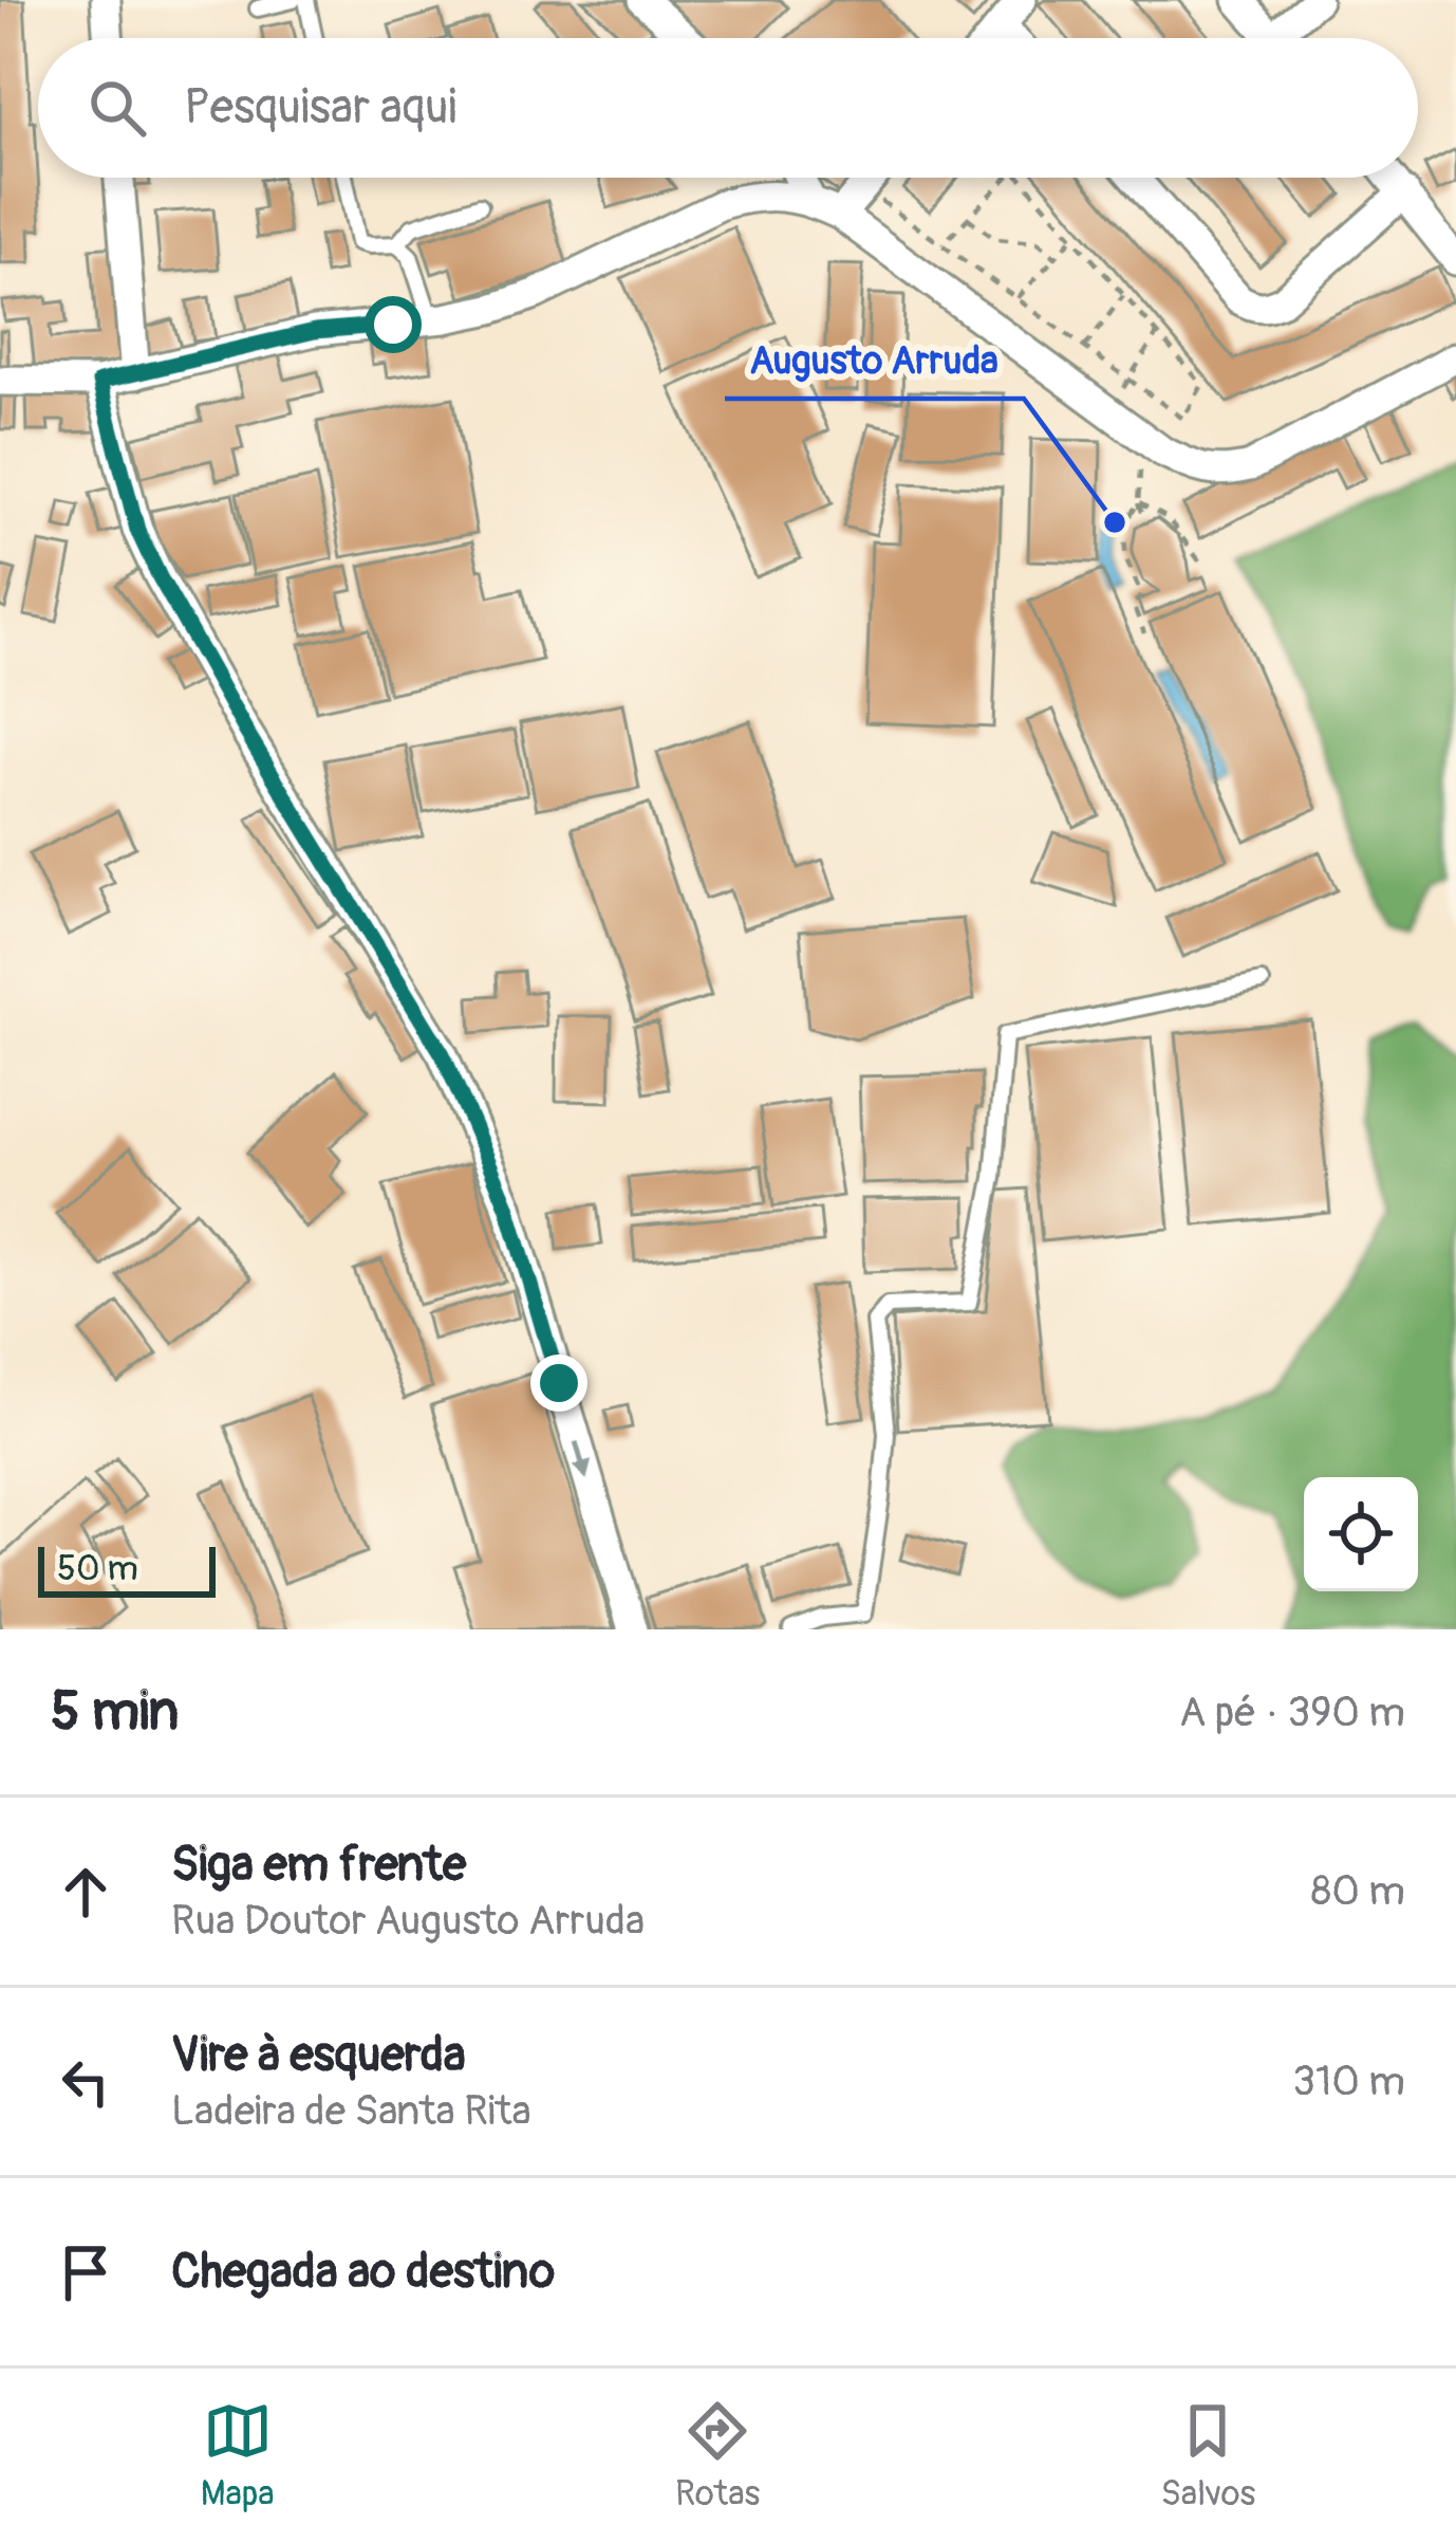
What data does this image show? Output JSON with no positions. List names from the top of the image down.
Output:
{
  "places": ["Augusto Arruda"],
  "scale_bar": "50 m",
  "page": {
    "search": "Pesquisar aqui",
    "scale": "50 m",
    "heading": ["5 min", "A pé · 390 m"],
    "list": [
      ["Siga em frente", "Rua Doutor Augusto Arruda", "80 m"],
      ["Vire à esquerda", "Ladeira de Santa Rita", "310 m"],
      "Chegada ao destino"
    ],
    "nav": ["Mapa", "Rotas", "Salvos"]
  }
}
